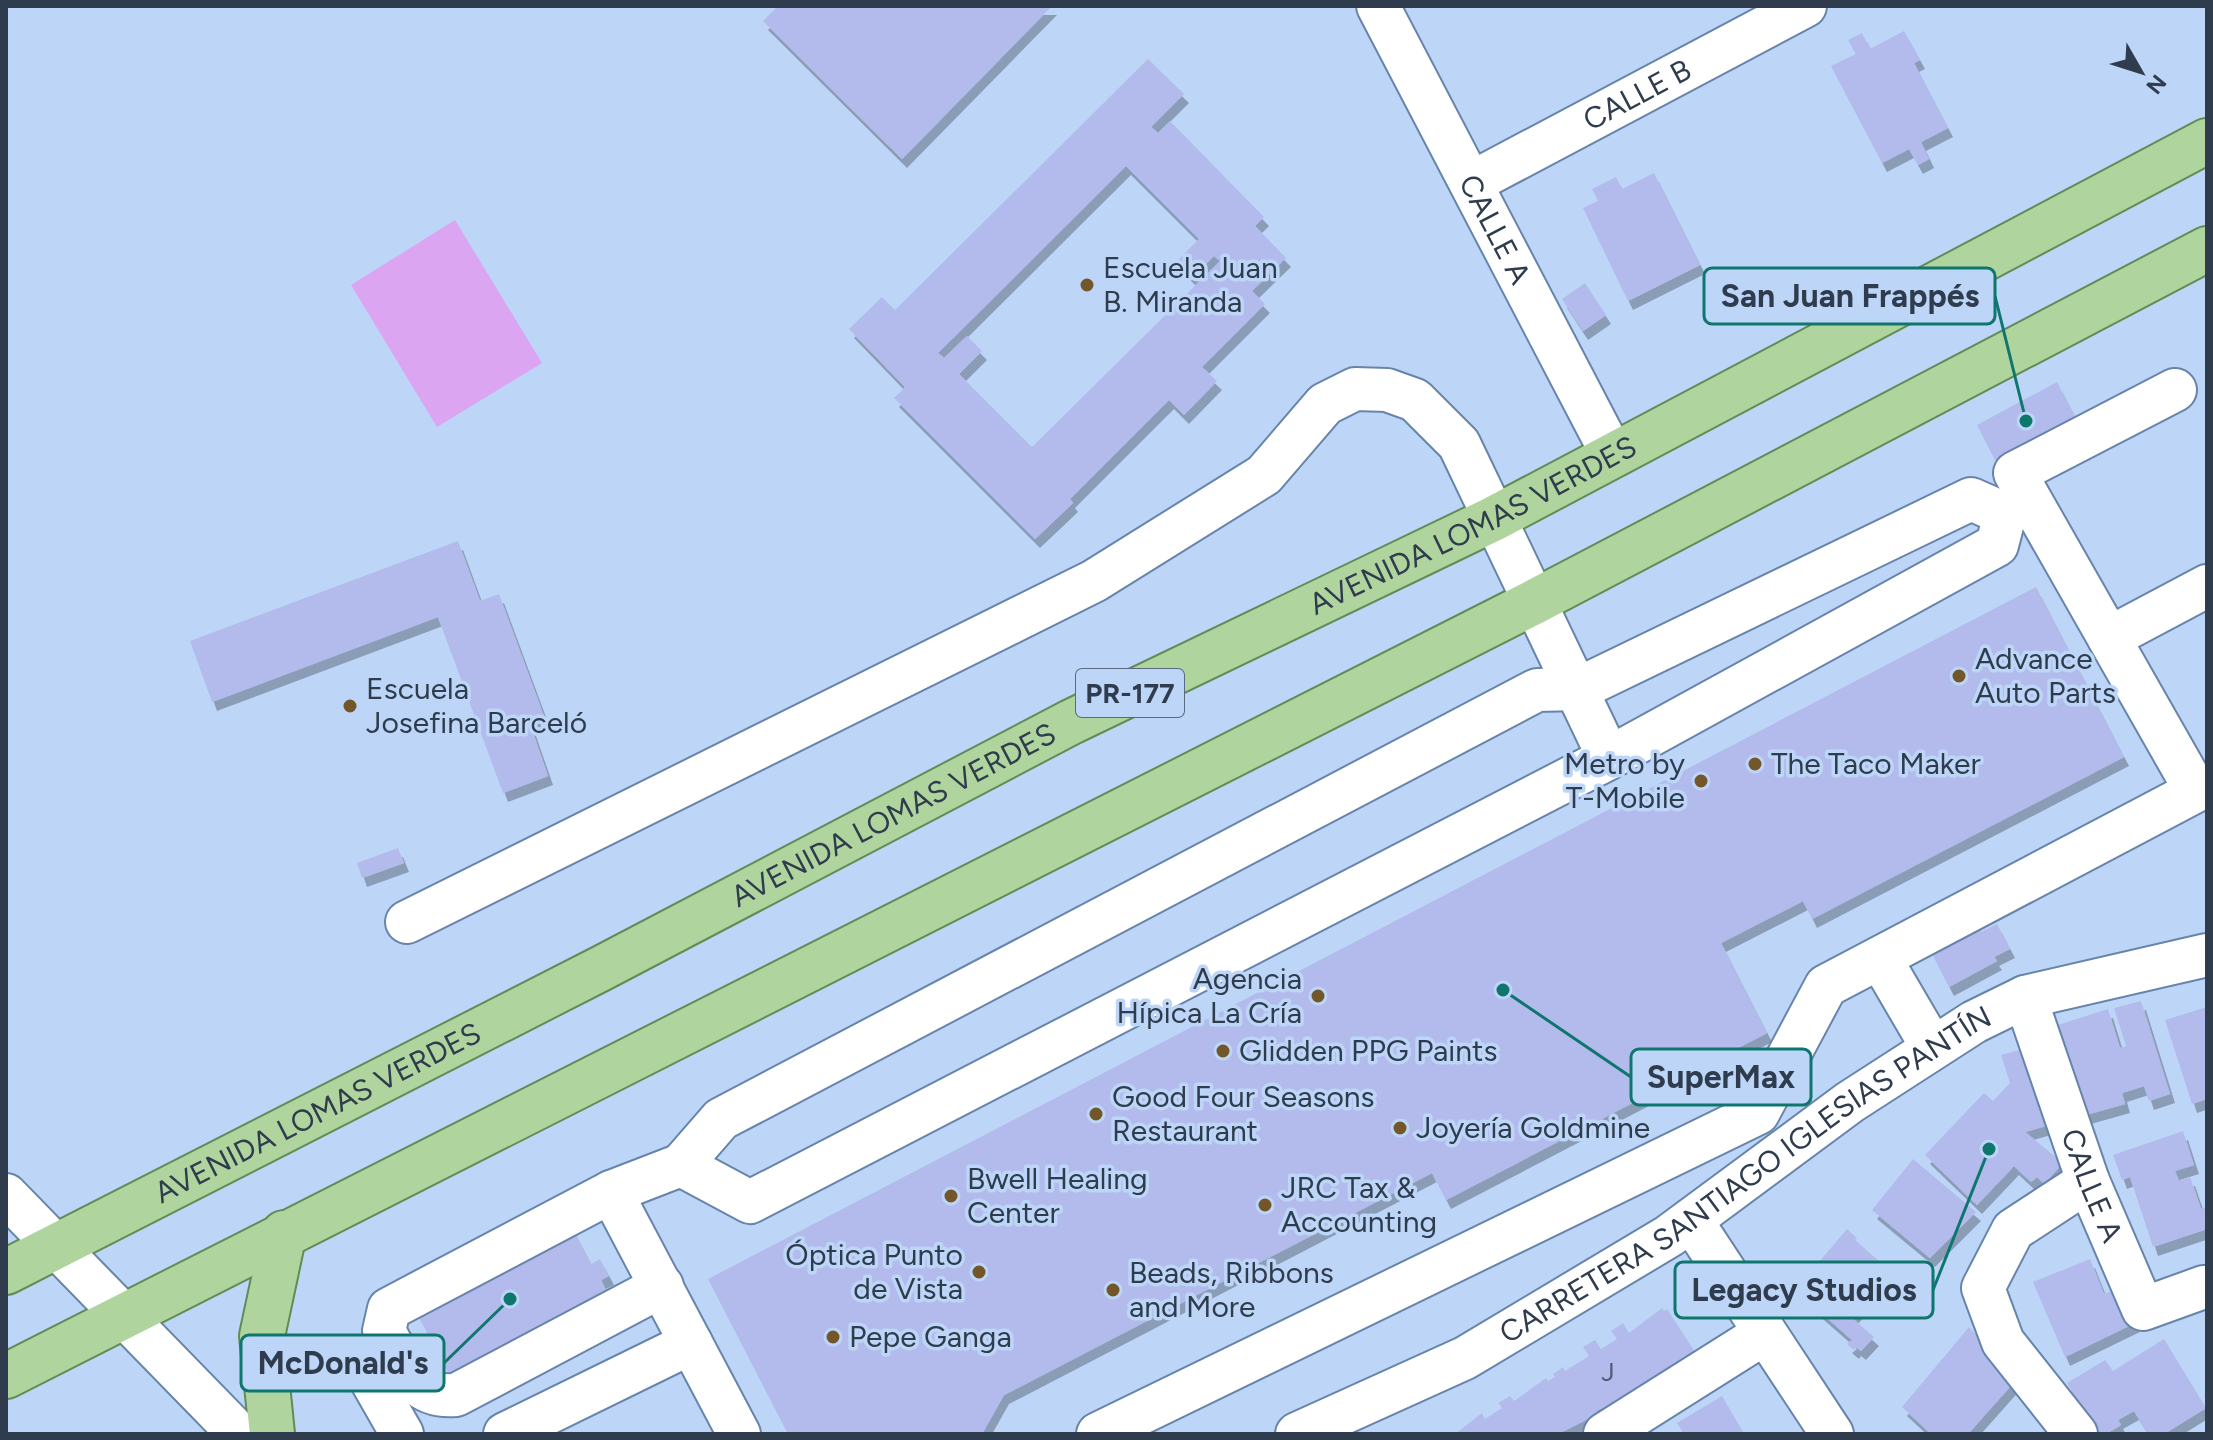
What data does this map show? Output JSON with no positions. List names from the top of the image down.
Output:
{
  "streets": {
    "main road": ["AVENIDA LOMAS VERDES", "PR-177"],
    "street": ["CALLE B", "CALLE A", "CARRETERA SANTIAGO IGLESIAS PANTÍN"]
  },
  "crossings": [
    ["CALLE B", "CALLE A"],
    ["CALLE A", "AVENIDA LOMAS VERDES"],
    ["CALLE A", "CARRETERA SANTIAGO IGLESIAS PANTÍN"]
  ],
  "places": [
    "Escuela Juan B. Miranda",
    "San Juan Frappés",
    "Advance Auto Parts",
    "Escuela Josefina Barceló",
    "The Taco Maker",
    "Metro by T-Mobile",
    "SuperMax",
    "Agencia Hípica La Cría",
    "Glidden PPG Paints",
    "Good Four Seasons Restaurant",
    "Joyería Goldmine",
    "Legacy Studios",
    "Bwell Healing Center",
    "JRC Tax & Accounting",
    "Óptica Punto de Vista",
    "Beads, Ribbons and More",
    "McDonald's",
    "Pepe Ganga"
  ],
  "house_numbers": ["J"],
  "north": "bottom right"
}
